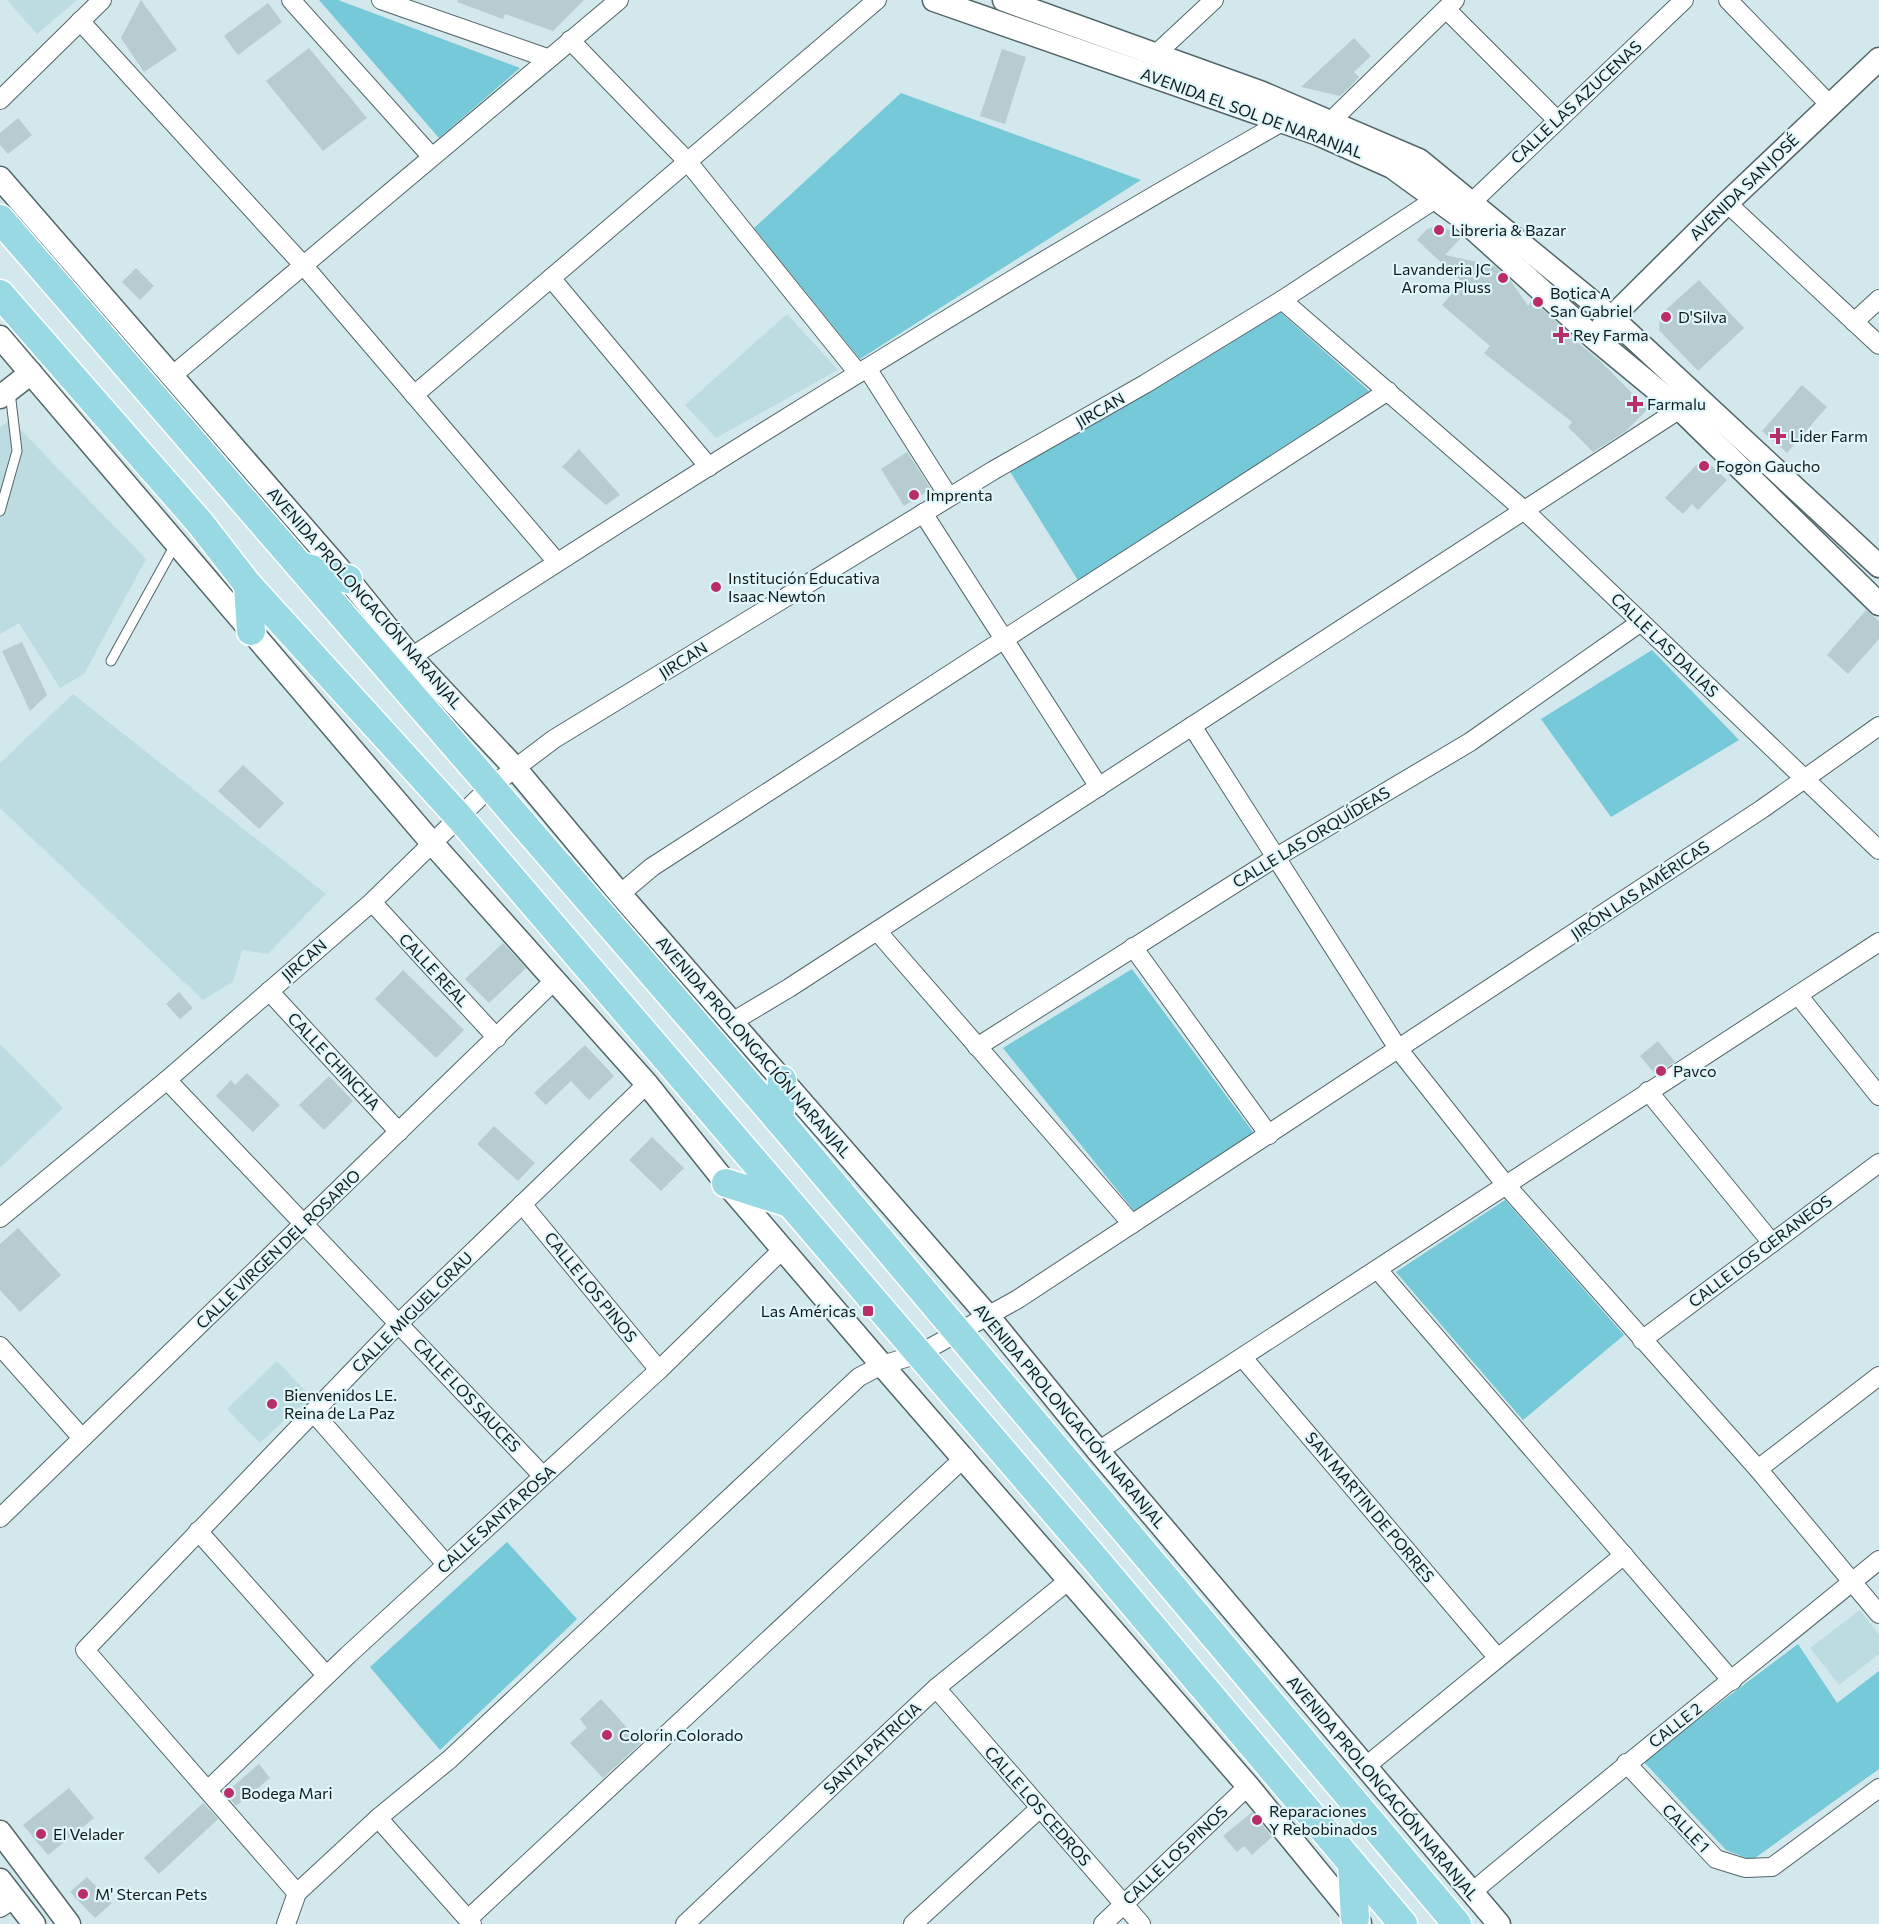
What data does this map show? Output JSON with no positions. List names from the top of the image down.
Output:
{
  "streets": {
    "main road": ["AVENIDA PROLONGACIÓN NARANJAL"],
    "street": [
      "CALLE LAS AZUCENAS",
      "AVENIDA EL SOL DE NARANJAL",
      "AVENIDA SAN JOSÉ",
      "JIRCAN",
      "CALLE LAS DALIAS",
      "CALLE LAS ORQUÍDEAS",
      "JIRÓN LAS AMÉRICAS",
      "CALLE REAL",
      "CALLE CHINCHA",
      "CALLE VIRGEN DEL ROSARIO",
      "CALLE LOS GERANEOS",
      "CALLE LOS PINOS",
      "CALLE MIGUEL GRAU",
      "CALLE LOS SAUCES",
      "SAN MARTIN DE PORRES",
      "CALLE SANTA ROSA",
      "CALLE 2",
      "SANTA PATRICIA",
      "CALLE LOS CEDROS",
      "CALLE 1"
    ]
  },
  "crossings": [
    ["CALLE LAS AZUCENAS", "AVENIDA EL SOL DE NARANJAL"],
    ["AVENIDA EL SOL DE NARANJAL", "AVENIDA SAN JOSÉ"],
    ["AVENIDA EL SOL DE NARANJAL", "JIRCAN"],
    ["JIRCAN", "AVENIDA PROLONGACIÓN NARANJAL"],
    ["JIRCAN", "CALLE LAS DALIAS"],
    ["JIRCAN", "CALLE REAL"],
    ["JIRCAN", "CALLE CHINCHA"],
    ["JIRCAN", "CALLE LOS SAUCES"],
    ["AVENIDA PROLONGACIÓN NARANJAL", "JIRÓN LAS AMÉRICAS"],
    ["AVENIDA PROLONGACIÓN NARANJAL", "CALLE 2"],
    ["CALLE LAS DALIAS", "CALLE LAS ORQUÍDEAS"],
    ["CALLE LAS DALIAS", "JIRÓN LAS AMÉRICAS"],
    ["CALLE REAL", "CALLE VIRGEN DEL ROSARIO"],
    ["CALLE CHINCHA", "CALLE VIRGEN DEL ROSARIO"],
    ["CALLE VIRGEN DEL ROSARIO", "CALLE LOS SAUCES"],
    ["CALLE LOS PINOS", "CALLE MIGUEL GRAU"],
    ["CALLE LOS PINOS", "CALLE SANTA ROSA"],
    ["CALLE LOS PINOS", "CALLE LOS CEDROS"],
    ["CALLE MIGUEL GRAU", "CALLE LOS SAUCES"],
    ["CALLE MIGUEL GRAU", "CALLE SANTA ROSA"],
    ["CALLE LOS SAUCES", "CALLE SANTA ROSA"],
    ["CALLE 2", "CALLE 1"],
    ["SANTA PATRICIA", "CALLE LOS CEDROS"]
  ],
  "places": {
    "other": [
      "Libreria & Bazar",
      "Lavanderia JC Aroma Pluss",
      "Botica A San Gabriel",
      "D'Silva",
      "Fogon Gaucho",
      "Imprenta",
      "Institución Educativa Isaac Newton",
      "Pavco",
      "Bienvenidos LE. Reina de La Paz",
      "Colorin Colorado",
      "Bodega Mari",
      "Reparaciones Y Rebobinados",
      "El Velader",
      "M' Stercan Pets"
    ],
    "health": ["Rey Farma", "Farmalu", "Lider Farm"],
    "transit": ["Las Américas"]
  }
}
